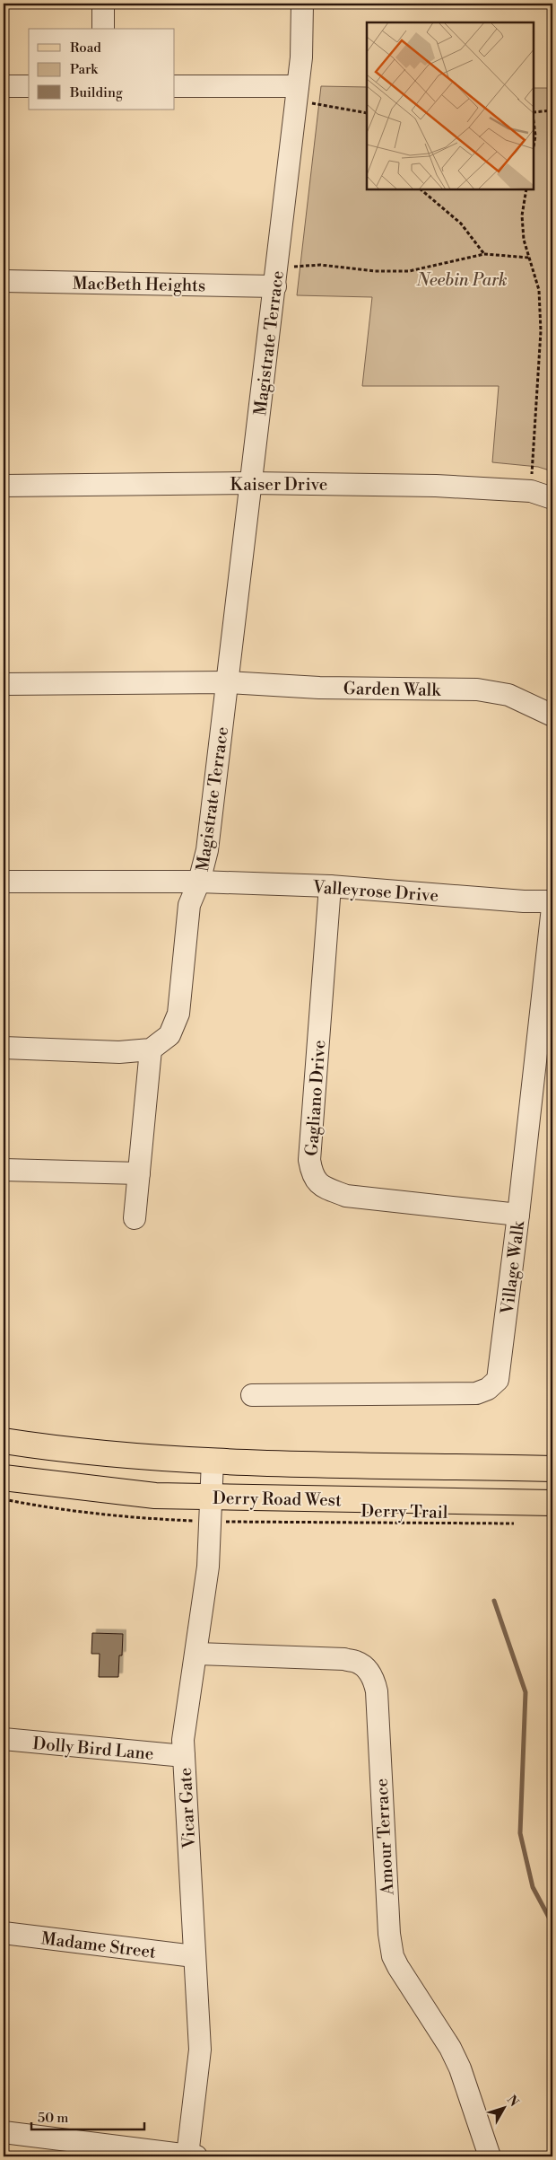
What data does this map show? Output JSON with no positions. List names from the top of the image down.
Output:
{
  "streets": {
    "main road": ["Derry Road West"],
    "street": [
      "MacBeth Heights",
      "Magistrate Terrace",
      "Kaiser Drive",
      "Garden Walk",
      "Valleyrose Drive",
      "Gagliano Drive",
      "Village Walk",
      "Dolly Bird Lane",
      "Vicar Gate",
      "Amour Terrace",
      "Madame Street"
    ],
    "path": ["Derry Trail"]
  },
  "crossings": [
    ["MacBeth Heights", "Magistrate Terrace"],
    ["Magistrate Terrace", "Kaiser Drive"],
    ["Magistrate Terrace", "Garden Walk"],
    ["Magistrate Terrace", "Valleyrose Drive"],
    ["Valleyrose Drive", "Gagliano Drive"],
    ["Gagliano Drive", "Village Walk"],
    ["Derry Road West", "Vicar Gate"],
    ["Dolly Bird Lane", "Vicar Gate"],
    ["Vicar Gate", "Amour Terrace"],
    ["Vicar Gate", "Madame Street"]
  ],
  "parks": ["Neebin Park"],
  "legend": ["Road", "Park", "Building"],
  "scale_bar": "50 m",
  "north": "top right"
}
